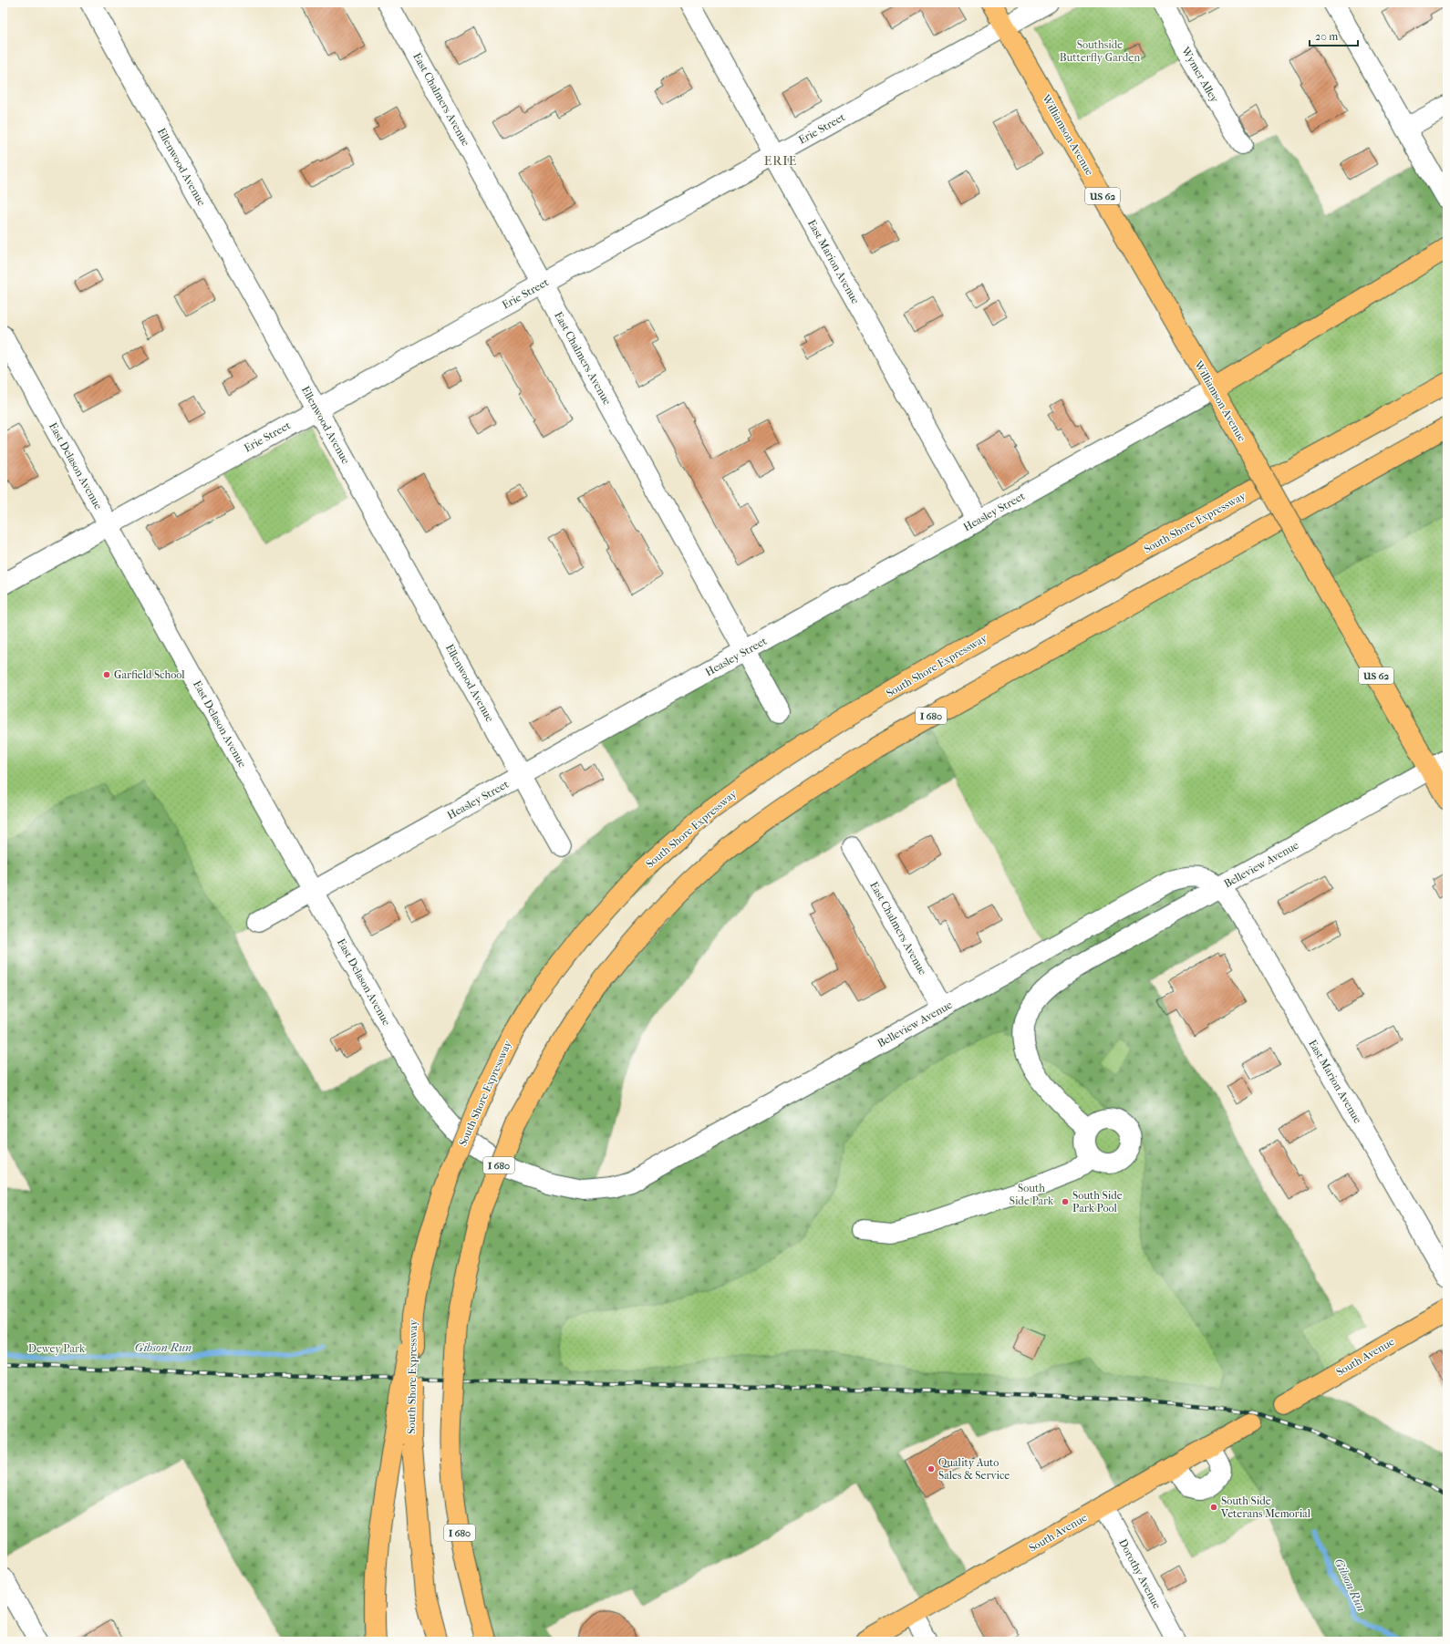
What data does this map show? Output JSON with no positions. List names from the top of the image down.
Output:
{
  "streets": {
    "main road": [
      "Williamson Avenue",
      "US 62",
      "South Shore Expressway",
      "I 680",
      "South Avenue"
    ],
    "street": [
      "Wymer Alley",
      "East Chalmers Avenue",
      "Erie Street",
      "Ellenwood Avenue",
      "East Marion Avenue",
      "East Delason Avenue",
      "Heasley Street",
      "Belleview Avenue",
      "Dorothy Avenue"
    ]
  },
  "crossings": [
    ["East Chalmers Avenue", "Erie Street"],
    ["East Chalmers Avenue", "Heasley Street"],
    ["East Chalmers Avenue", "Belleview Avenue"],
    ["Erie Street", "Williamson Avenue"],
    ["Erie Street", "Ellenwood Avenue"],
    ["Erie Street", "East Marion Avenue"],
    ["Erie Street", "East Delason Avenue"],
    ["Williamson Avenue", "Heasley Street"],
    ["Williamson Avenue", "Belleview Avenue"],
    ["Ellenwood Avenue", "Heasley Street"],
    ["East Marion Avenue", "Heasley Street"],
    ["East Marion Avenue", "Belleview Avenue"],
    ["East Delason Avenue", "Heasley Street"],
    ["East Delason Avenue", "Belleview Avenue"],
    ["South Avenue", "Dorothy Avenue"]
  ],
  "districts": ["ERIE"],
  "water": ["Gibson Run"],
  "parks": ["Southside Butterfly Garden", "South Side Park", "Dewey Park"],
  "places": [
    "Garfield School",
    "South Side Park Pool",
    "Quality Auto Sales & Service",
    "South Side Veterans Memorial"
  ],
  "scale_bar": "20 m"
}
